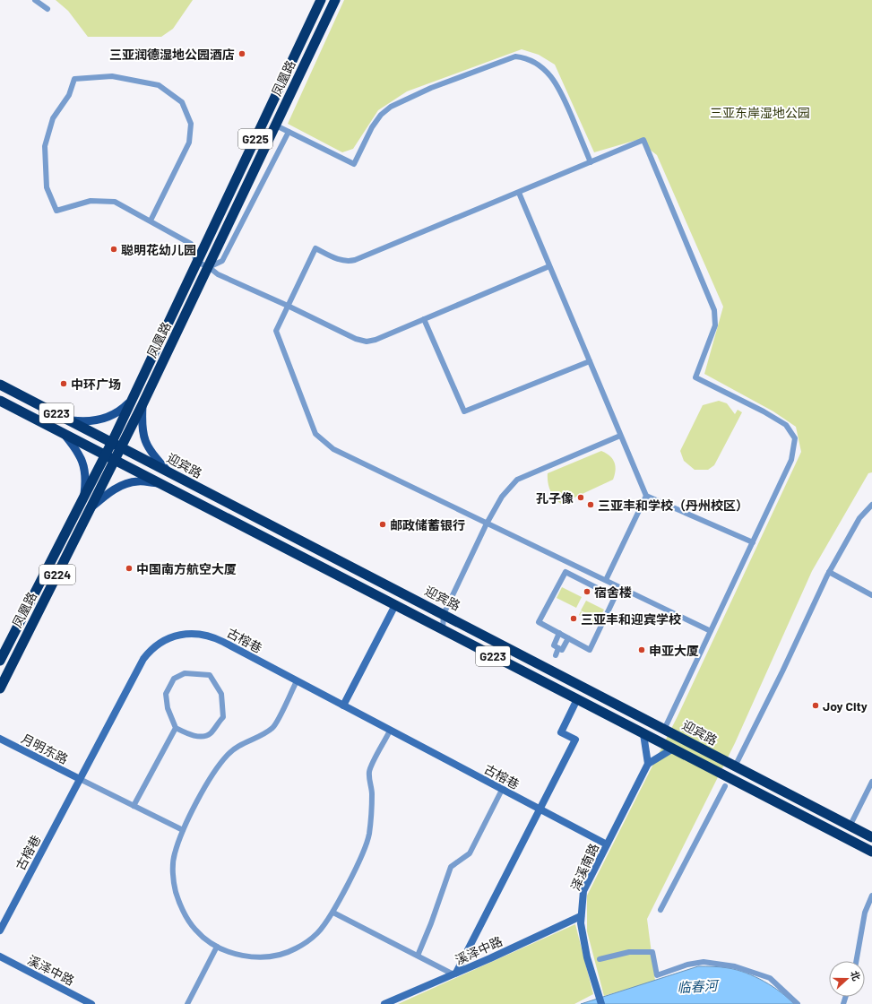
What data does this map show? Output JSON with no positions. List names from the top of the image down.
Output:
{
  "streets": {
    "highway": [
      "凤凰路",
      "G225",
      "G223",
      "迎宾路",
      "G224"
    ],
    "street": [
      "古榕巷",
      "月明东路",
      "泽溪南路",
      "溪泽中路"
    ]
  },
  "crossings": [
    ["凤凰路", "G223"],
    ["凤凰路", "迎宾路"],
    ["古榕巷", "月明东路"],
    ["古榕巷", "泽溪南路"],
    ["泽溪南路", "溪泽中路"]
  ],
  "water": ["临春河"],
  "parks": ["三亚东岸湿地公园"],
  "places": [
    "三亚润德湿地公园酒店",
    "聪明花幼儿园",
    "中环广场",
    "孔子像",
    "三亚丰和学校（丹州校区）",
    "邮政储蓄银行",
    "中国南方航空大厦",
    "宿舍楼",
    "三亚丰和迎宾学校",
    "申亚大厦",
    "Joy City"
  ],
  "north": "right"
}
